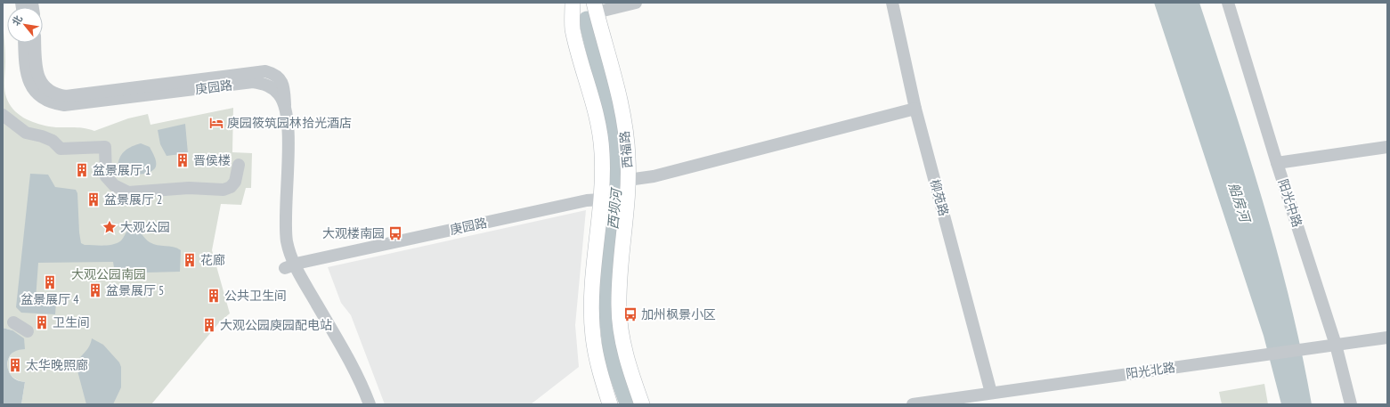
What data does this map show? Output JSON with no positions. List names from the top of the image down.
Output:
{
  "streets": {
    "main road": ["西福路"],
    "street": [
      "庚园路",
      "柳苑路",
      "阳光中路",
      "阳光北路"
    ]
  },
  "crossings": [
    ["庚园路", "西福路"],
    ["柳苑路", "阳光北路"],
    ["阳光中路", "阳光北路"]
  ],
  "water": ["船房河", "西坝河"],
  "parks": ["大观公园南园"],
  "places": {
    "hotel": ["庾园筱筑园林拾光酒店"],
    "building": [
      "晋侯楼",
      "盆景展厅 1",
      "盆景展厅 2",
      "花廊",
      "盆景展厅 4",
      "盆景展厅 5",
      "公共卫生间",
      "卫生间",
      "大观公园庾园配电站",
      "太华晚照廊"
    ],
    "place": ["大观公园"],
    "bus stop": ["大观楼南园", "加州枫景小区"]
  },
  "north": "top left"
}
